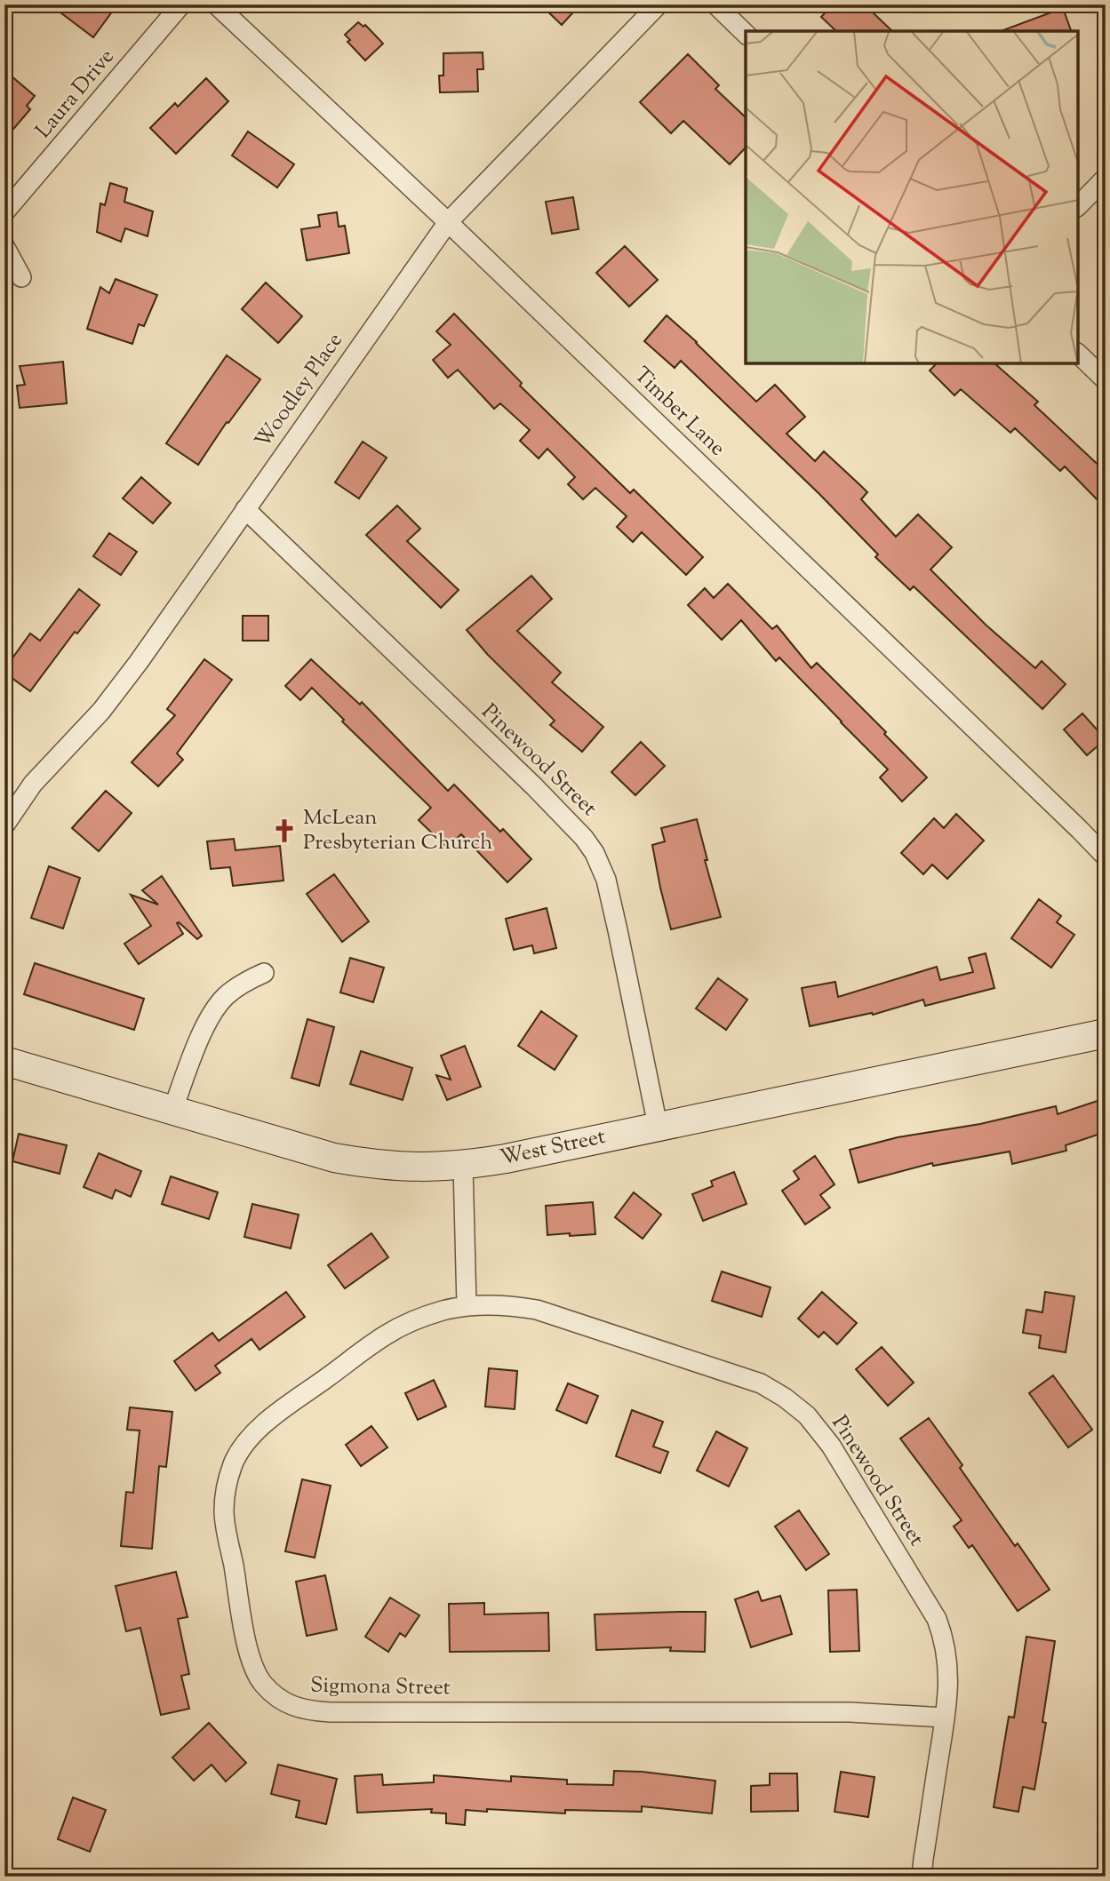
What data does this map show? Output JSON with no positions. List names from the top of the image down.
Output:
{
  "streets": {
    "main road": ["West Street"],
    "street": [
      "Laura Drive",
      "Woodley Place",
      "Timber Lane",
      "Pinewood Street",
      "Sigmona Street"
    ]
  },
  "crossings": [
    ["Woodley Place", "Timber Lane"],
    ["Woodley Place", "Pinewood Street"],
    ["Pinewood Street", "West Street"],
    ["Pinewood Street", "Sigmona Street"]
  ],
  "places": {
    "church": ["McLean Presbyterian Church"]
  }
}
